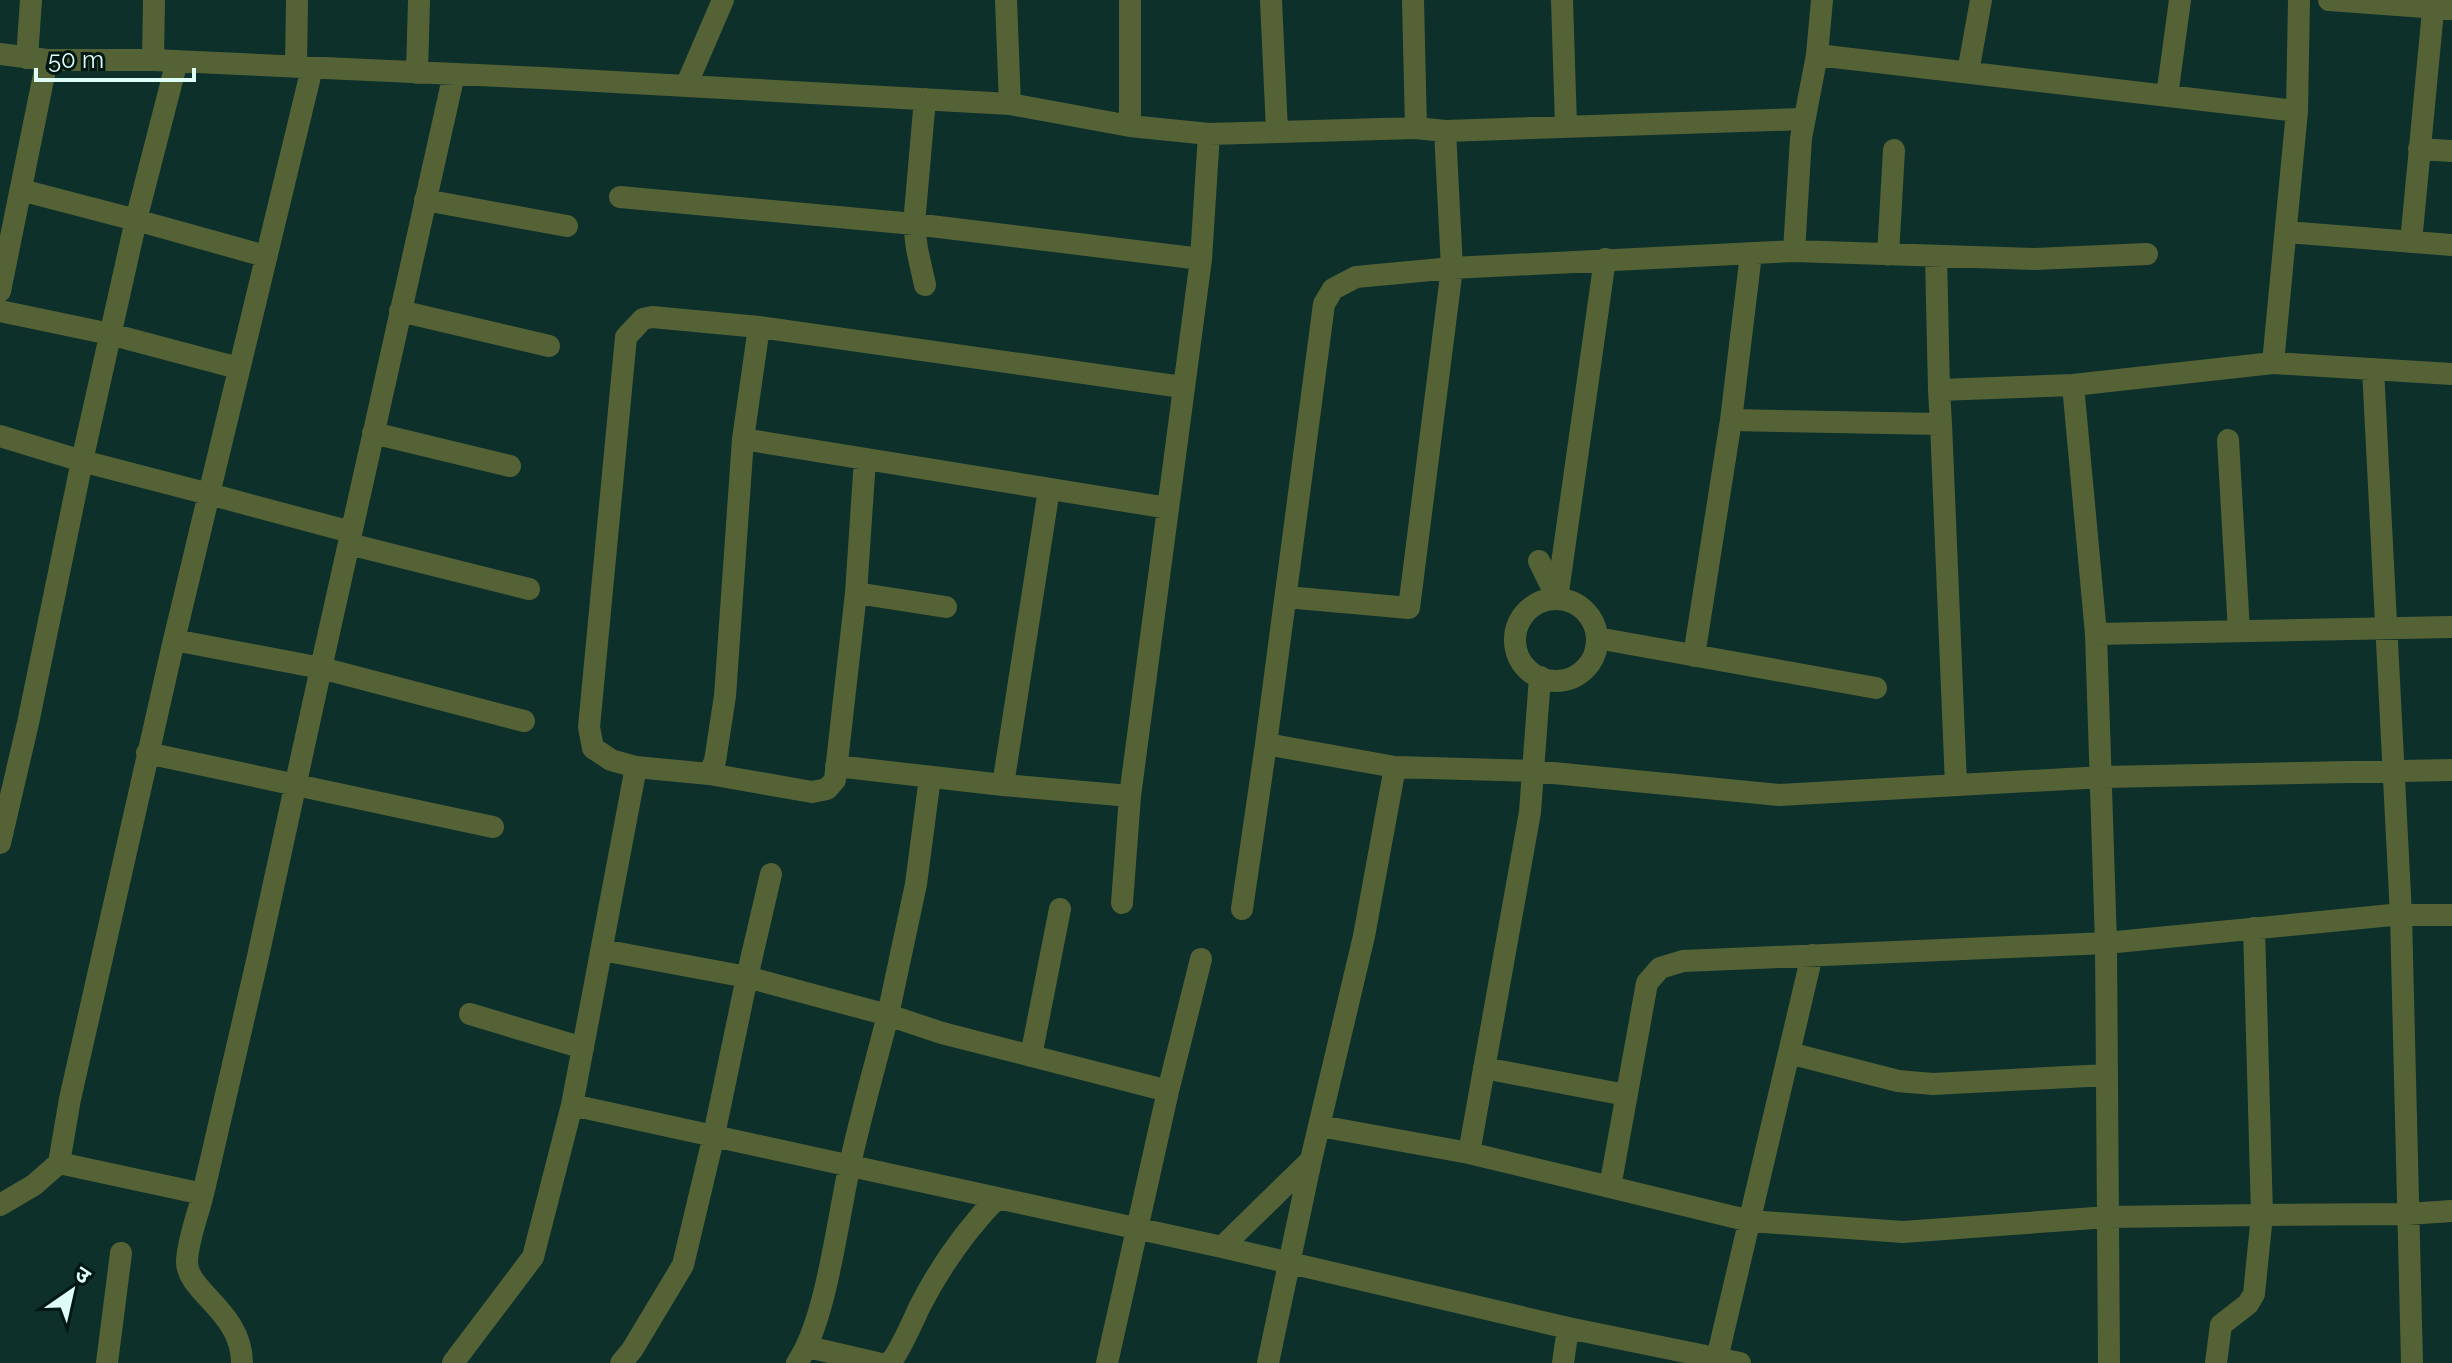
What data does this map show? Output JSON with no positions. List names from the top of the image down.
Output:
{
  "scale_bar": "50 m",
  "north": "top right"
}
